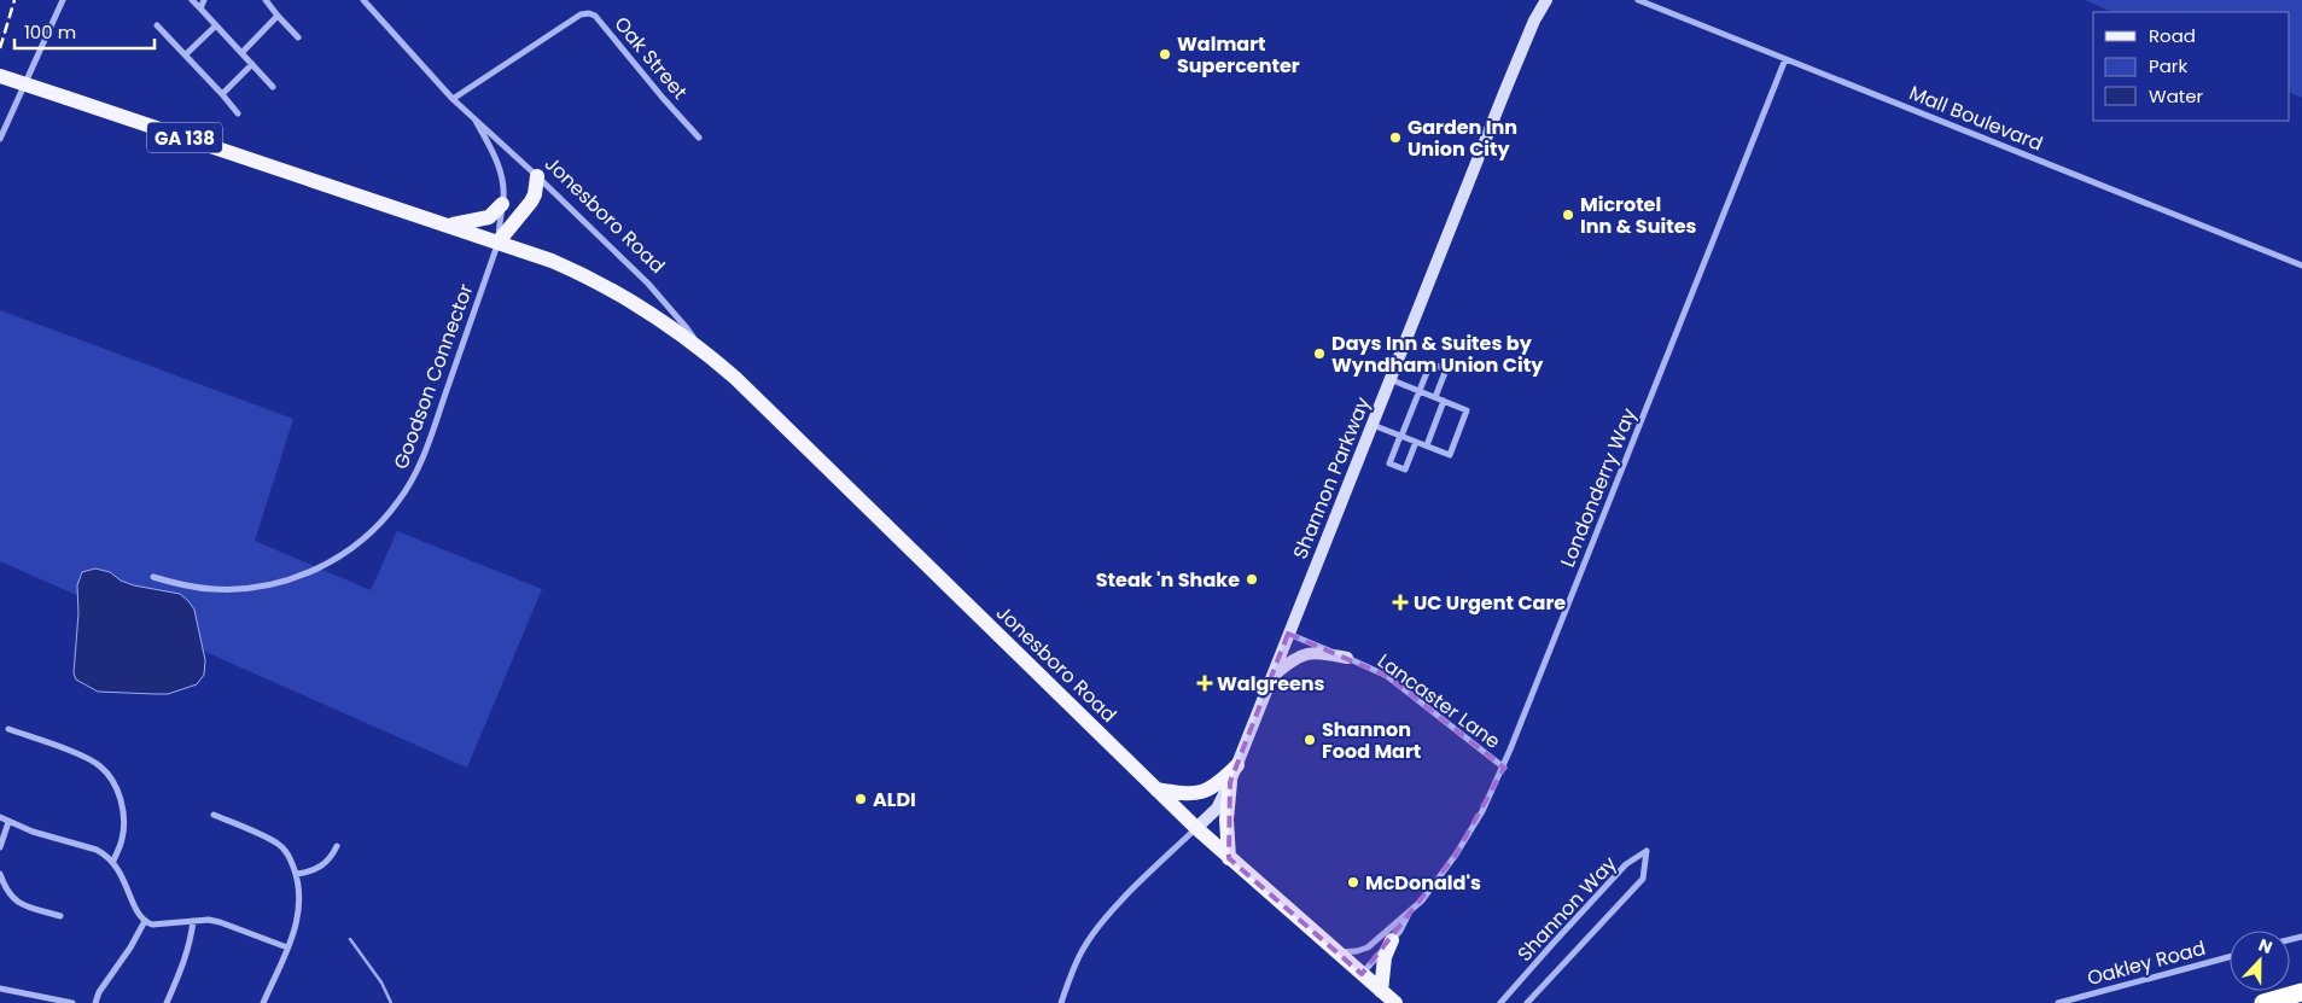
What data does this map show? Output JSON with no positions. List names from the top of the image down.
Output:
{
  "streets": {
    "main road": ["GA 138", "Jonesboro Road"],
    "street": [
      "Oak Street",
      "Mall Boulevard",
      "Goodson Connector",
      "Shannon Parkway",
      "Londonderry Way",
      "Lancaster Lane",
      "Shannon Way",
      "Oakley Road"
    ]
  },
  "crossings": [
    ["Oak Street", "Jonesboro Road"],
    ["Mall Boulevard", "Londonderry Way"],
    ["GA 138", "Jonesboro Road"],
    ["GA 138", "Goodson Connector"],
    ["Jonesboro Road", "Goodson Connector"],
    ["Jonesboro Road", "Shannon Parkway"],
    ["Jonesboro Road", "Londonderry Way"],
    ["Shannon Parkway", "Lancaster Lane"],
    ["Londonderry Way", "Lancaster Lane"]
  ],
  "places": {
    "other": [
      "Walmart Supercenter",
      "Garden Inn Union City",
      "Microtel Inn & Suites",
      "Days Inn & Suites by Wyndham Union City",
      "Steak 'n Shake",
      "Shannon Food Mart",
      "ALDI",
      "McDonald's"
    ],
    "health": ["UC Urgent Care", "Walgreens"]
  },
  "legend": ["Road", "Park", "Water"],
  "scale_bar": "100 m",
  "north": "top"
}
